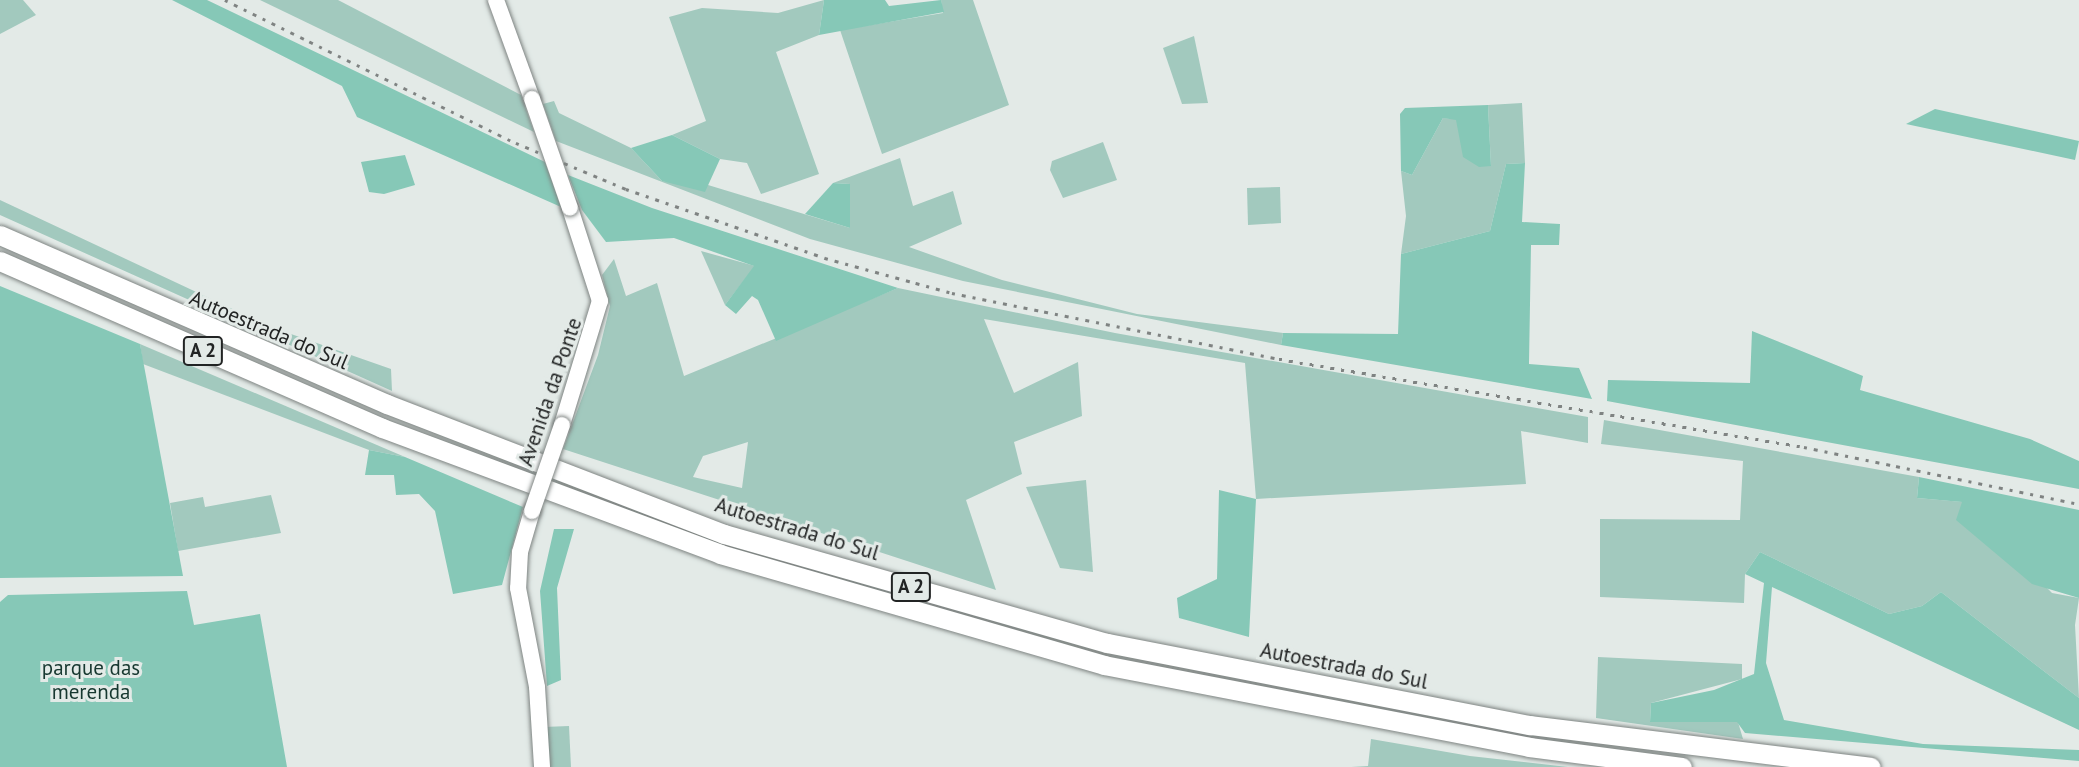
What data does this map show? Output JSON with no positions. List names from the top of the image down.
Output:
{
  "streets": {
    "highway": ["Autoestrada do Sul", "A 2"],
    "street": ["Avenida da Ponte"]
  },
  "parks": ["parque das merenda"]
}
